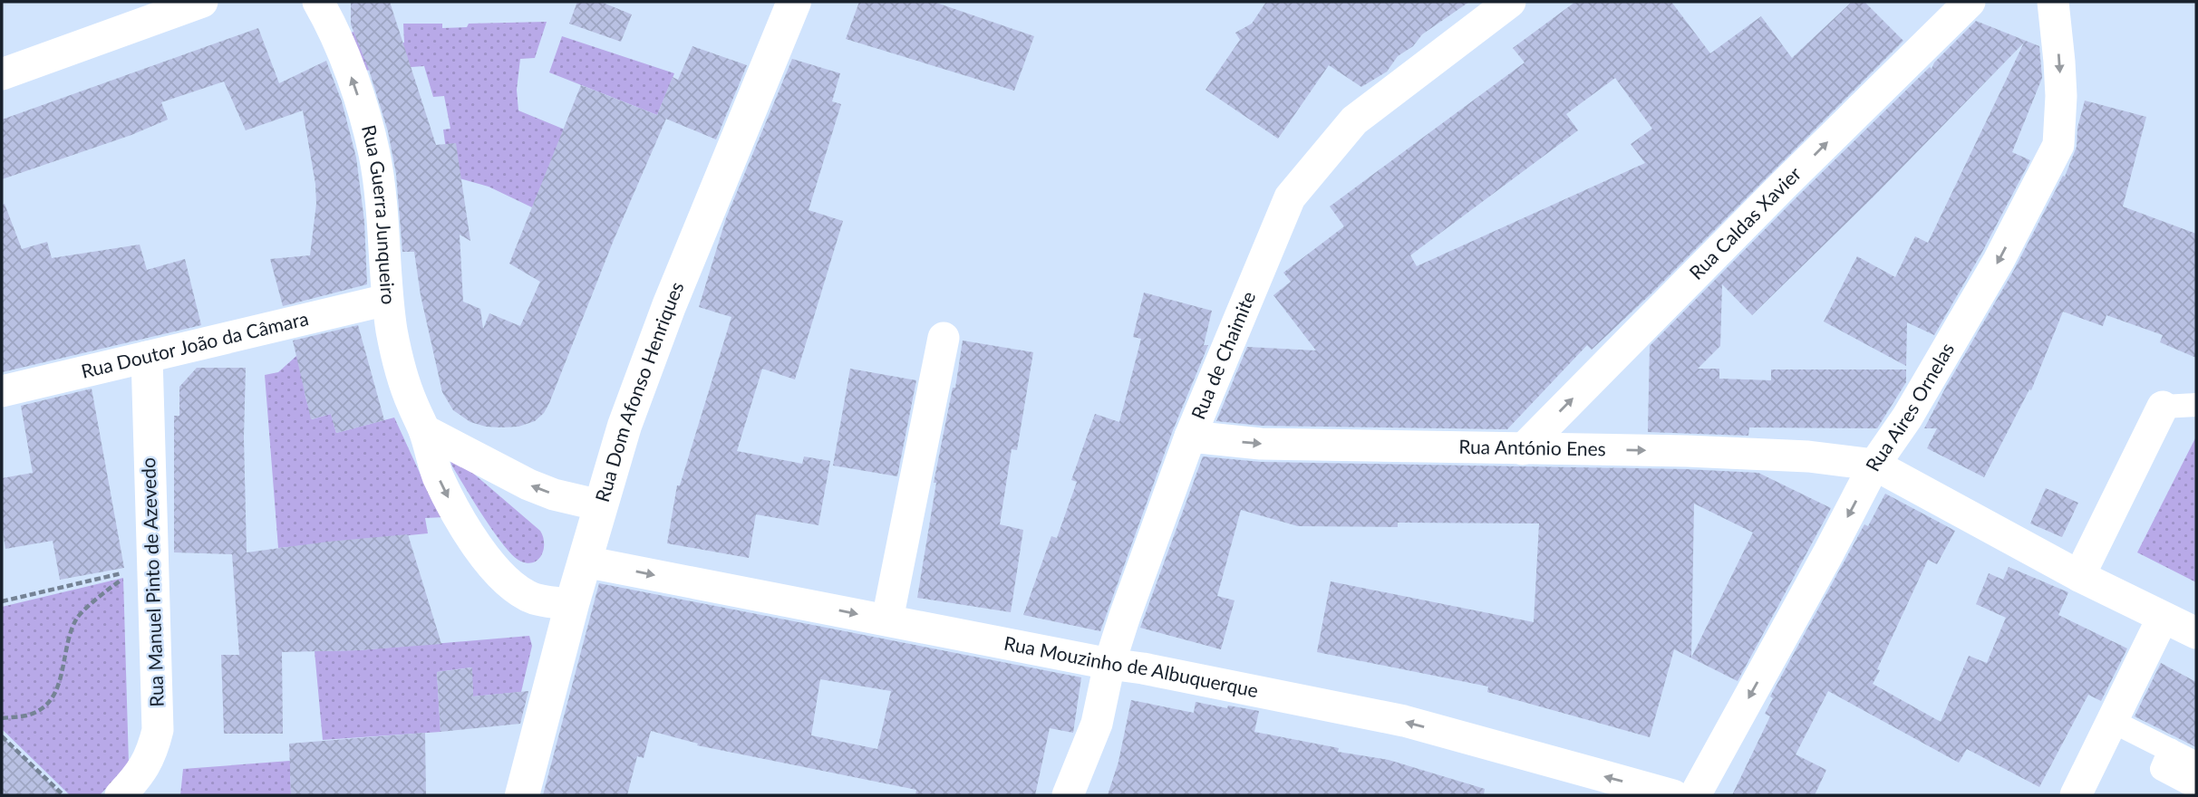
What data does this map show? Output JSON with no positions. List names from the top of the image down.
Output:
{
  "streets": {
    "main road": ["Rua Dom Afonso Henriques"],
    "street": [
      "Rua Guerra Junqueiro",
      "Rua Caldas Xavier",
      "Rua Doutor João da Câmara",
      "Rua de Chaimite",
      "Rua Aires Ornelas",
      "Rua António Enes",
      "Rua Manuel Pinto de Azevedo",
      "Rua Mouzinho de Albuquerque"
    ]
  },
  "crossings": [
    ["Rua Guerra Junqueiro", "Rua Doutor João da Câmara"],
    ["Rua Guerra Junqueiro", "Rua Dom Afonso Henriques"],
    ["Rua Caldas Xavier", "Rua António Enes"],
    ["Rua Doutor João da Câmara", "Rua Manuel Pinto de Azevedo"],
    ["Rua de Chaimite", "Rua António Enes"],
    ["Rua de Chaimite", "Rua Mouzinho de Albuquerque"],
    ["Rua Dom Afonso Henriques", "Rua Mouzinho de Albuquerque"],
    ["Rua Aires Ornelas", "Rua António Enes"]
  ],
  "one_way": ["Rua Caldas Xavier", "Rua Aires Ornelas", "Rua António Enes"]
}
